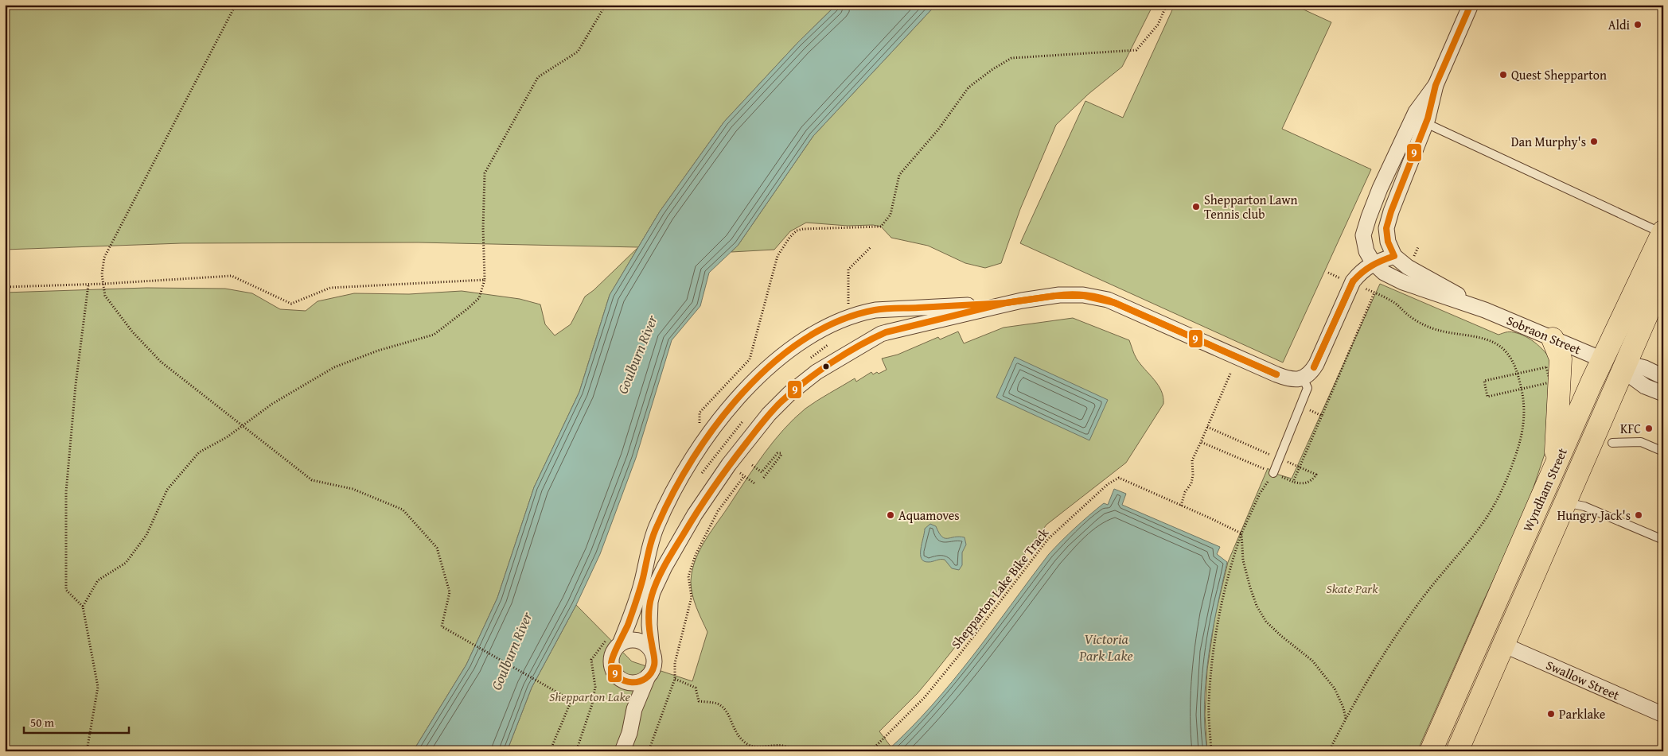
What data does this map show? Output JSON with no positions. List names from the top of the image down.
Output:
{
  "streets": {
    "highway": ["Wyndham Street"],
    "street": ["Sobraon Street", "Swallow Street"],
    "path": ["Shepparton Lake Bike Track"]
  },
  "crossings": [
    ["Sobraon Street", "Wyndham Street"],
    ["Wyndham Street", "Swallow Street"]
  ],
  "water": ["Goulburn River", "Victoria Park Lake"],
  "parks": ["Skate Park", "Shepparton Lake"],
  "places": [
    "Aldi",
    "Quest Shepparton",
    "Dan Murphy's",
    "Shepparton Lawn Tennis club",
    "KFC",
    "Aquamoves",
    "Hungry Jack's",
    "Parklake"
  ],
  "lines": ["transit line 9"],
  "scale_bar": "50 m"
}
